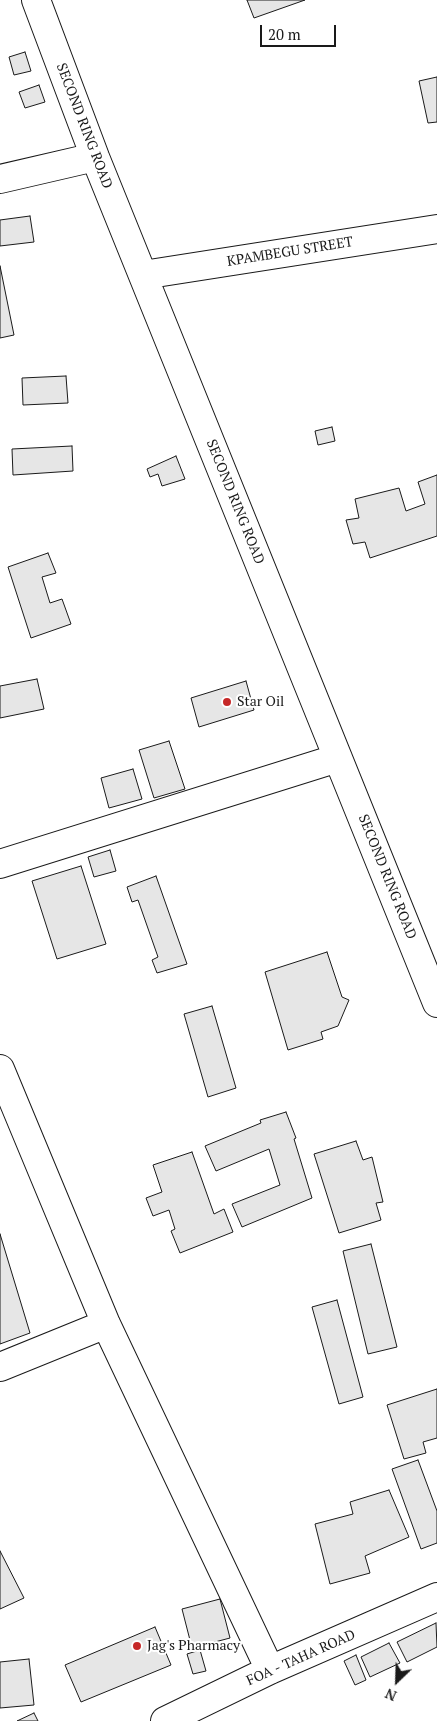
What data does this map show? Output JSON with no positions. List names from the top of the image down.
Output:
{
  "streets": {
    "street": ["SECOND RING ROAD", "KPAMBEGU STREET", "FOA - TAHA ROAD"]
  },
  "crossings": [
    ["SECOND RING ROAD", "KPAMBEGU STREET"]
  ],
  "places": ["Star Oil", "Jag's Pharmacy"],
  "scale_bar": "20 m",
  "north": "bottom left"
}
